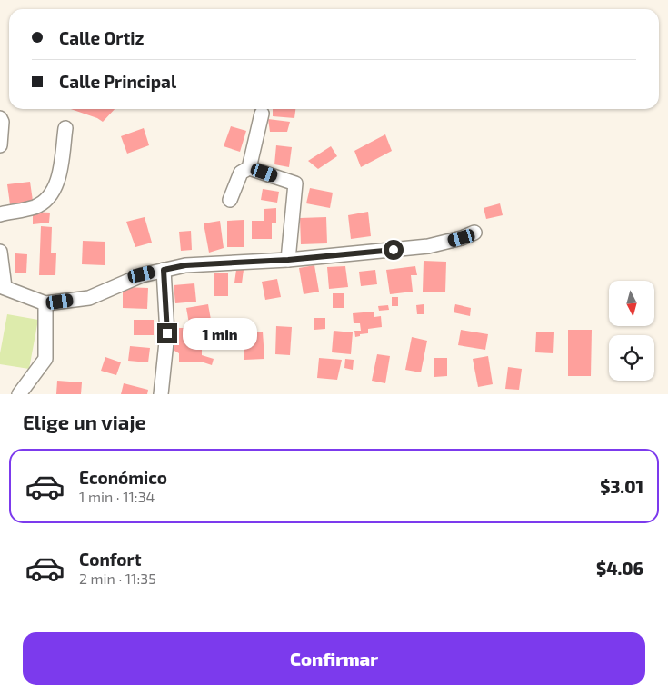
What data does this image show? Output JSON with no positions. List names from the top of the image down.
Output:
{
  "north": "bottom",
  "page": {
    "banner": ["Calle Ortiz", "Calle Principal"],
    "bubble": "1 min",
    "heading": "Elige un viaje",
    "list": [
      {
        "name": "Económico",
        "note": "1 min · 11:34",
        "value": "$3.01"
      },
      {
        "name": "Confort",
        "note": "2 min · 11:35",
        "value": "$4.06"
      }
    ],
    "buttons": "Confirmar"
  }
}
